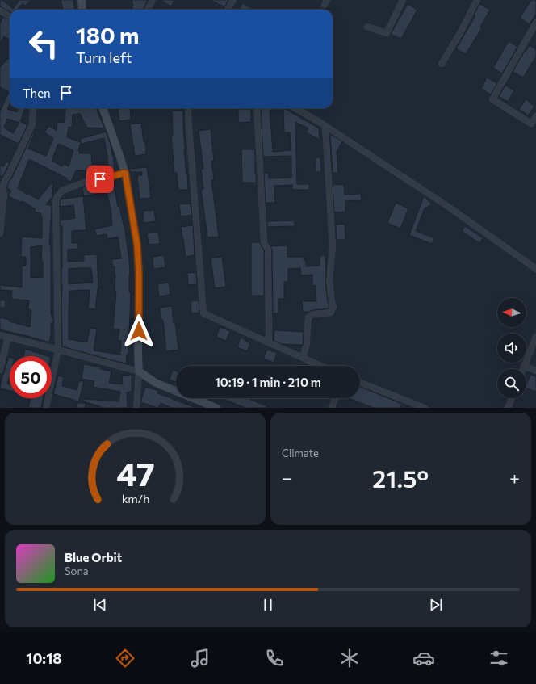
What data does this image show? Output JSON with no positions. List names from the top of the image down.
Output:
{
  "north": "left",
  "page": {
    "turn": ["180 m", "Turn left"],
    "then": "Then",
    "limit": "50",
    "trip": "10:19 · 1 min · 210 m",
    "tile": "Climate",
    "heat": ["−", "21.5°", "+"],
    "song": ["Blue Orbit", "Sona"],
    "tabs": "10:18",
    "gauge": ["47", "km/h"]
  }
}
